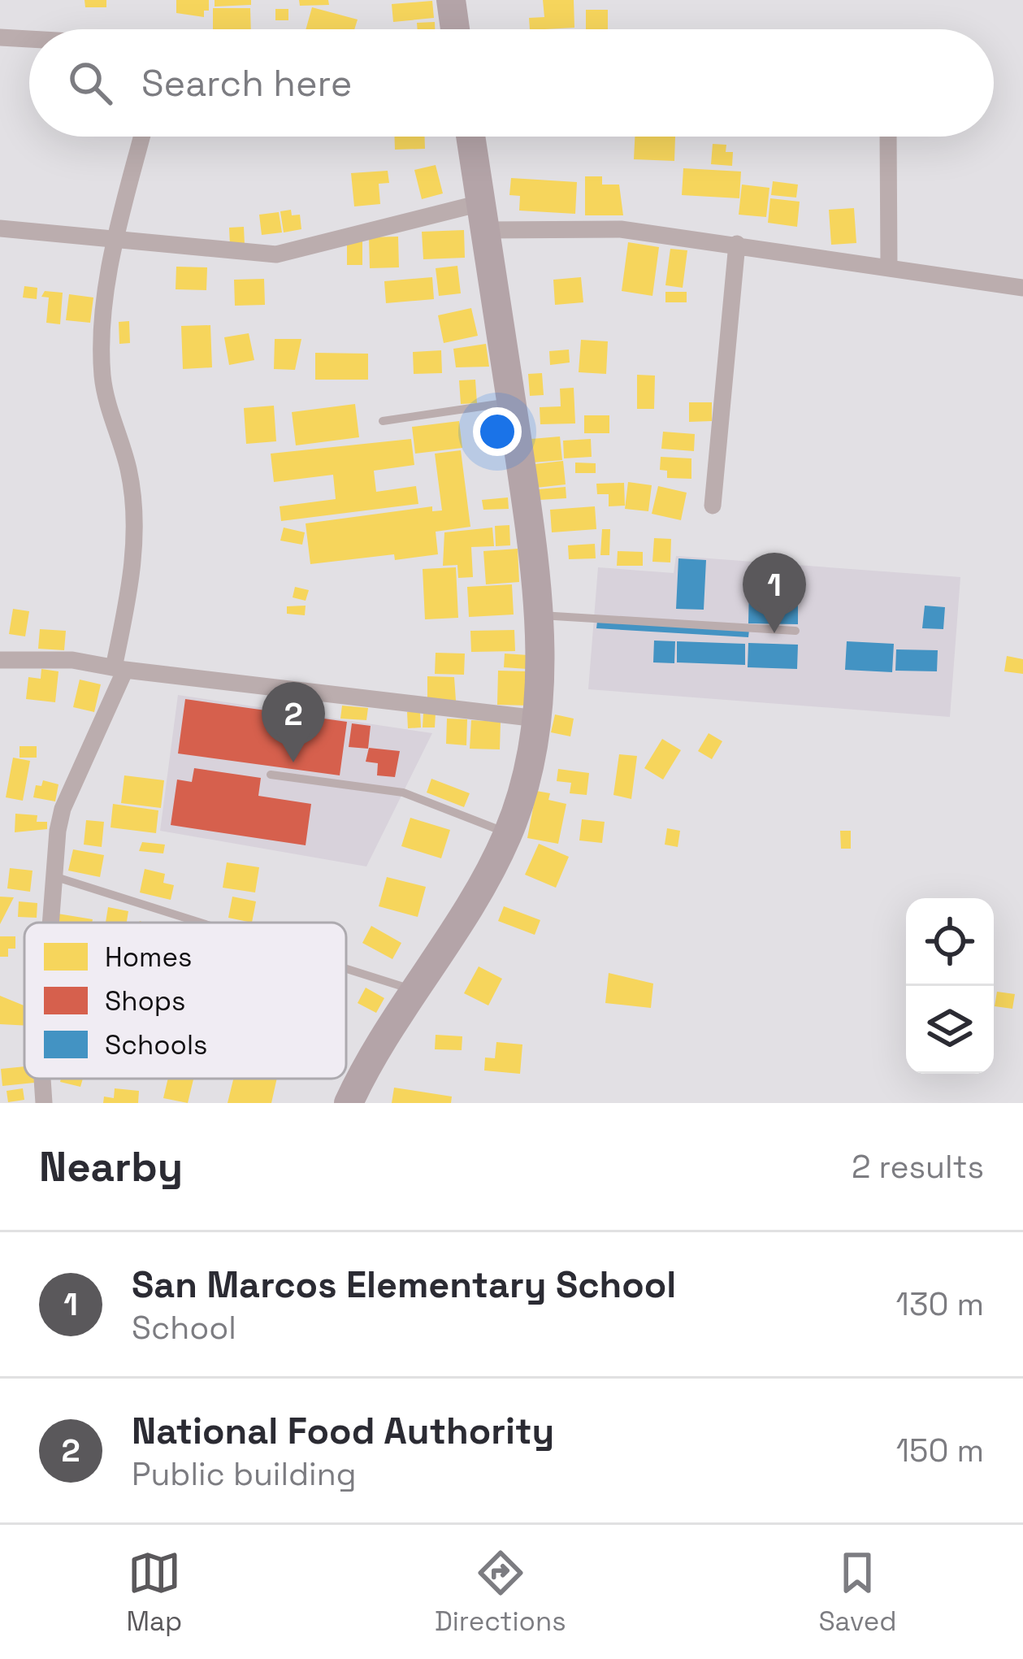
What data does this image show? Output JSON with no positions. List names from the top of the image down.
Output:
{
  "legend": ["Homes", "Shops", "Schools"],
  "page": {
    "search": "Search here",
    "pins": ["1", "2"],
    "heading": ["Nearby", "2 results"],
    "list": [
      {
        "mark": "1",
        "name": "San Marcos Elementary School",
        "note": "School",
        "value": "130 m"
      },
      {
        "mark": "2",
        "name": "National Food Authority",
        "note": "Public building",
        "value": "150 m"
      }
    ],
    "nav": ["Map", "Directions", "Saved"]
  }
}
